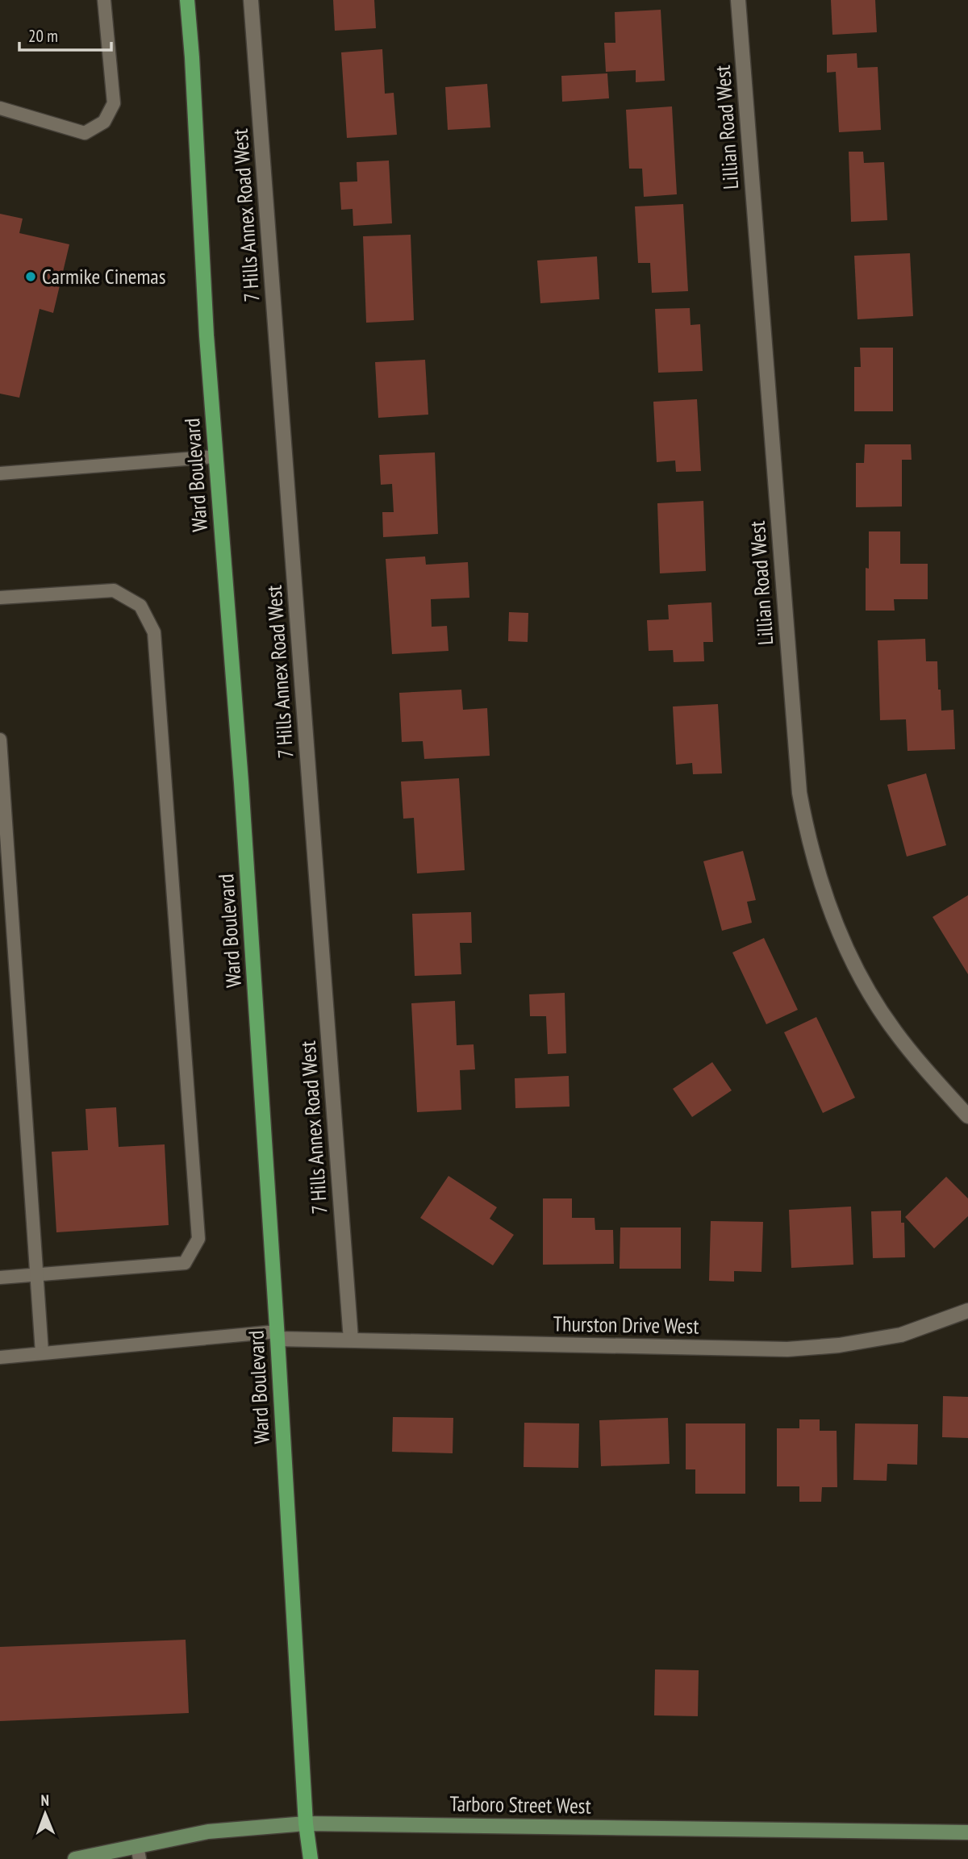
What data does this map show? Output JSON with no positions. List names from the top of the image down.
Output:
{
  "streets": {
    "main road": ["Ward Boulevard", "Tarboro Street West"],
    "street": ["Lillian Road West", "7 Hills Annex Road West", "Thurston Drive West"]
  },
  "crossings": [
    ["7 Hills Annex Road West", "Thurston Drive West"],
    ["Ward Boulevard", "Thurston Drive West"],
    ["Ward Boulevard", "Tarboro Street West"]
  ],
  "places": ["Carmike Cinemas"],
  "scale_bar": "20 m",
  "north": "top"
}
